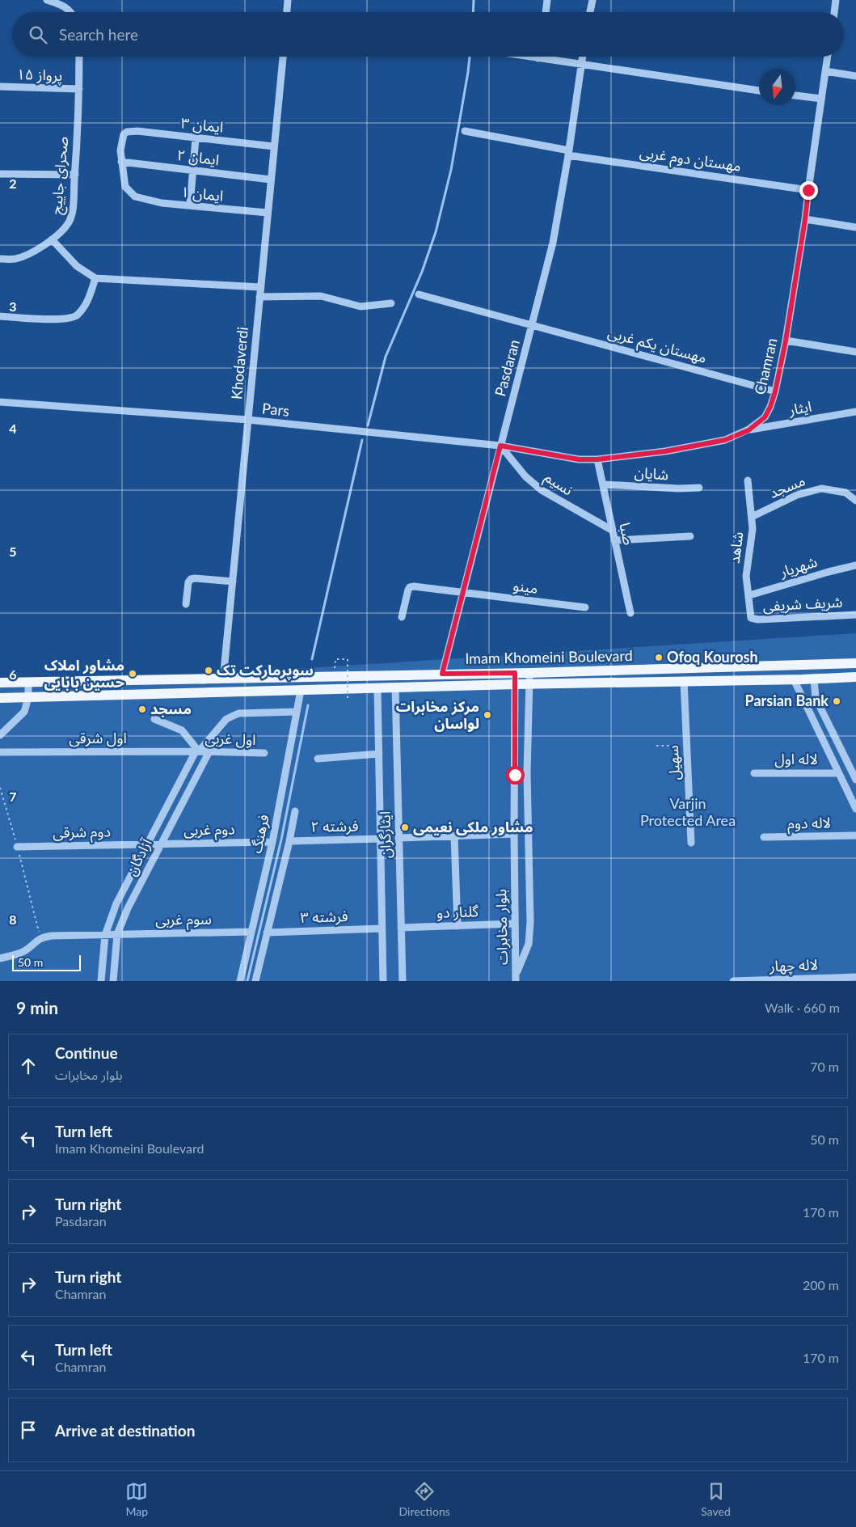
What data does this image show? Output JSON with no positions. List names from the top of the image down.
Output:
{
  "streets": {
    "main road": ["Imam Khomeini Boulevard"],
    "street": [
      "پرواز ۱۵",
      "ایمان ۳",
      "ایمان ۲",
      "مهستان دوم غربی",
      "صحرای جاییج",
      "ایمان ۱",
      "مهستان یکم غربی",
      "Khodaverdi",
      "Chamran",
      "Pasdaran",
      "ایثار",
      "Pars",
      "شایان",
      "نسیم",
      "مسجد",
      "صبا",
      "شاهد",
      "شهریار",
      "مینو",
      "شریف شریفی",
      "اول شرقی",
      "اول غربی",
      "لاله اول",
      "سهیل",
      "لاله دوم",
      "فرشته ۲",
      "دوم غربی",
      "دوم شرقی",
      "فرهنگ",
      "ایثارگران",
      "آزادگان",
      "گلنار دو",
      "فرشته ۳",
      "سوم غربی",
      "بلوار مخابرات",
      "لاله چهار"
    ]
  },
  "crossings": [
    ["پرواز ۱۵", "صحرای جاییج"],
    ["ایمان ۳", "ایمان ۲"],
    ["ایمان ۳", "ایمان ۱"],
    ["ایمان ۳", "Khodaverdi"],
    ["ایمان ۲", "ایمان ۱"],
    ["ایمان ۲", "Khodaverdi"],
    ["مهستان دوم غربی", "Chamran"],
    ["مهستان دوم غربی", "Pasdaran"],
    ["ایمان ۱", "Khodaverdi"],
    ["مهستان یکم غربی", "Chamran"],
    ["مهستان یکم غربی", "Pasdaran"],
    ["Khodaverdi", "Pars"],
    ["Khodaverdi", "Imam Khomeini Boulevard"],
    ["Chamran", "Pasdaran"],
    ["Chamran", "ایثار"],
    ["Chamran", "Pars"],
    ["Chamran", "نسیم"],
    ["Chamran", "صبا"],
    ["Pasdaran", "Pars"],
    ["Pasdaran", "نسیم"],
    ["Pasdaran", "مینو"],
    ["Pasdaran", "Imam Khomeini Boulevard"],
    ["Pars", "نسیم"],
    ["شایان", "صبا"],
    ["نسیم", "صبا"],
    ["مسجد", "شاهد"],
    ["شاهد", "شهریار"],
    ["شاهد", "شریف شریفی"],
    ["Imam Khomeini Boulevard", "سهیل"],
    ["Imam Khomeini Boulevard", "فرهنگ"],
    ["Imam Khomeini Boulevard", "ایثارگران"],
    ["Imam Khomeini Boulevard", "بلوار مخابرات"],
    ["اول شرقی", "اول غربی"],
    ["اول شرقی", "آزادگان"],
    ["اول غربی", "آزادگان"],
    ["فرشته ۲", "ایثارگران"],
    ["دوم غربی", "دوم شرقی"],
    ["دوم غربی", "فرهنگ"],
    ["دوم غربی", "آزادگان"],
    ["دوم شرقی", "آزادگان"],
    ["فرهنگ", "آزادگان"],
    ["فرهنگ", "سوم غربی"],
    ["ایثارگران", "گلنار دو"],
    ["ایثارگران", "فرشته ۳"],
    ["آزادگان", "سوم غربی"],
    ["گلنار دو", "بلوار مخابرات"]
  ],
  "parks": ["Varjin Protected Area"],
  "places": [
    "Ofoq Kourosh",
    "سوپرمارکت تک",
    "مشاور املاک حسین بابایی",
    "Parsian Bank",
    "مسجد",
    "مرکز مخابرات لواسان",
    "مشاور ملکی نعیمی"
  ],
  "scale_bar": "50 m",
  "north": "bottom",
  "page": {
    "search": "Search here",
    "scale": "50 m",
    "heading": ["9 min", "Walk · 660 m"],
    "list": [
      ["Continue", "بلوار مخابرات", "70 m"],
      ["Turn left", "Imam Khomeini Boulevard", "50 m"],
      ["Turn right", "Pasdaran", "170 m"],
      ["Turn right", "Chamran", "200 m"],
      ["Turn left", "Chamran", "170 m"],
      "Arrive at destination"
    ],
    "nav": ["Map", "Directions", "Saved"]
  },
  "grid": {
    "rows": [
      "2",
      "3",
      "4",
      "5",
      "6",
      "7",
      "8"
    ]
  }
}
